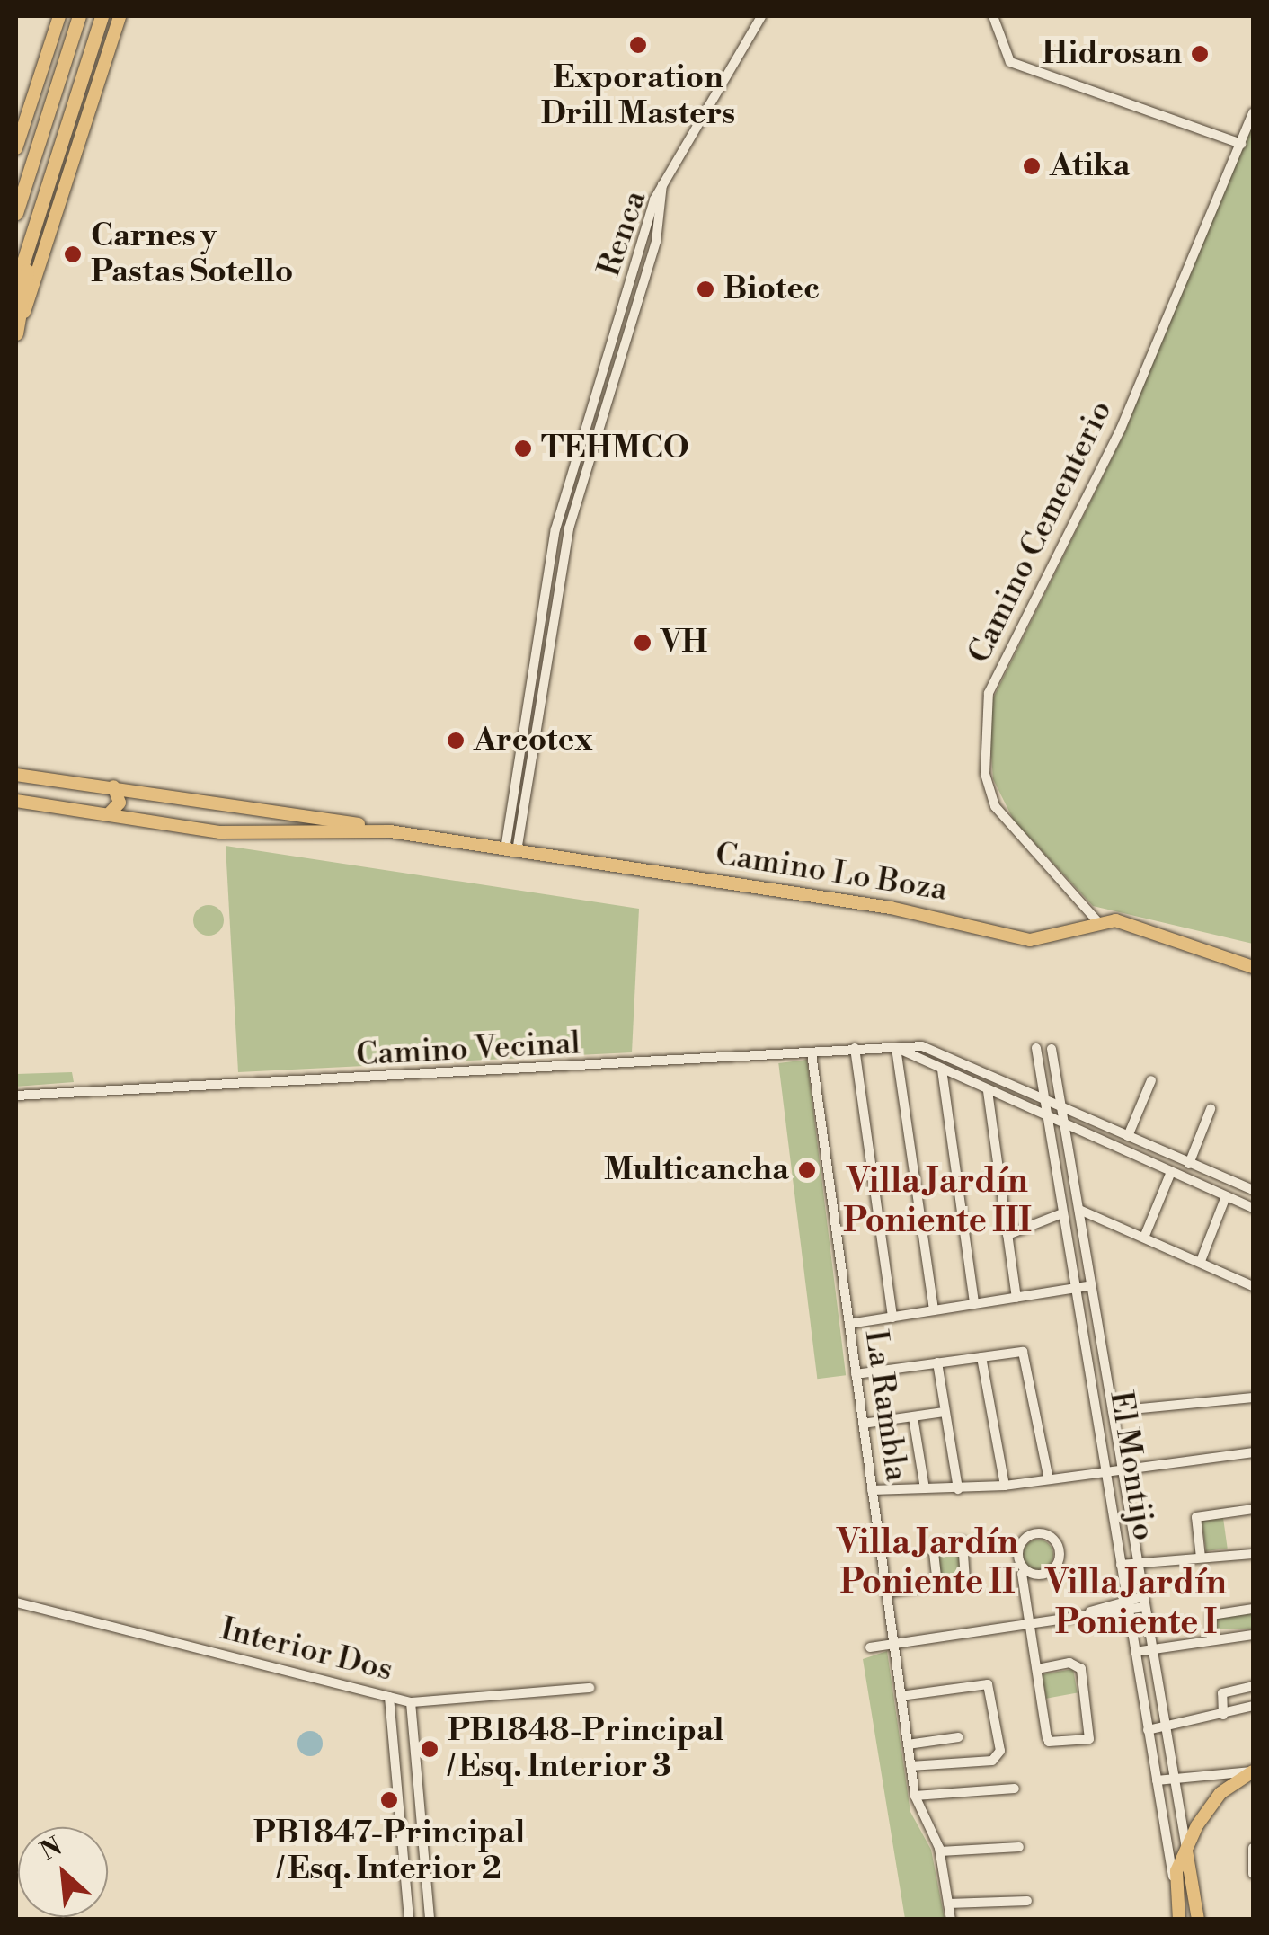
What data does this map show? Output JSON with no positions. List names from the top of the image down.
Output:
{
  "streets": {
    "main road": ["Camino Lo Boza", "El Montijo"],
    "street": [
      "Renca",
      "Camino Cementerio",
      "Camino Vecinal",
      "La Rambla",
      "Interior Dos"
    ]
  },
  "crossings": [
    ["Renca", "Camino Lo Boza"],
    ["Camino Cementerio", "Camino Lo Boza"],
    ["Camino Vecinal", "La Rambla"],
    ["Camino Vecinal", "El Montijo"]
  ],
  "districts": ["Villa Jardín Poniente III", "Villa Jardín Poniente II", "Villa Jardín Poniente I"],
  "places": [
    "Exporation Drill Masters",
    "Hidrosan",
    "Atika",
    "Carnes y Pastas Sotello",
    "Biotec",
    "TEHMCO",
    "VH",
    "Arcotex",
    "Multicancha",
    "PB1848-Principal / Esq. Interior 3",
    "PB1847-Principal / Esq. Interior 2"
  ],
  "north": "top left"
}
